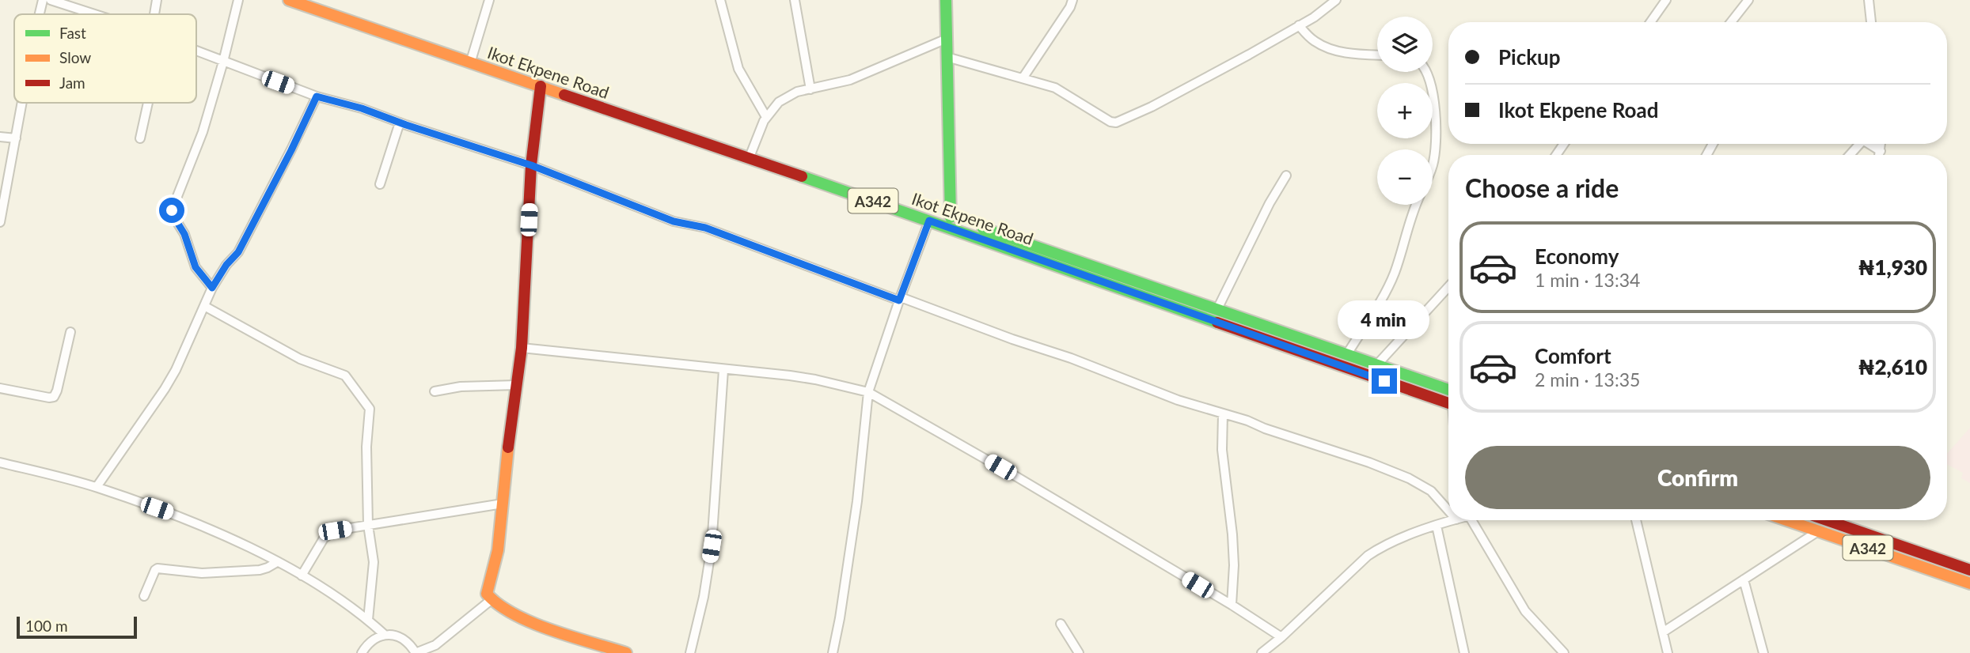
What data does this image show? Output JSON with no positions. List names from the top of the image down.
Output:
{
  "streets": {
    "main road": ["Ikot Ekpene Road", "A342"]
  },
  "legend": ["Fast", "Slow", "Jam"],
  "scale_bar": "100 m",
  "page": {
    "map_buttons": ["+", "−"],
    "banner": ["Pickup", "Ikot Ekpene Road"],
    "heading": "Choose a ride",
    "list": [
      {
        "name": "Economy",
        "note": "1 min · 13:34",
        "value": "₦1,930"
      },
      {
        "name": "Comfort",
        "note": "2 min · 13:35",
        "value": "₦2,610"
      }
    ],
    "bubble": "4 min",
    "buttons": "Confirm",
    "scale": "100 m"
  }
}
